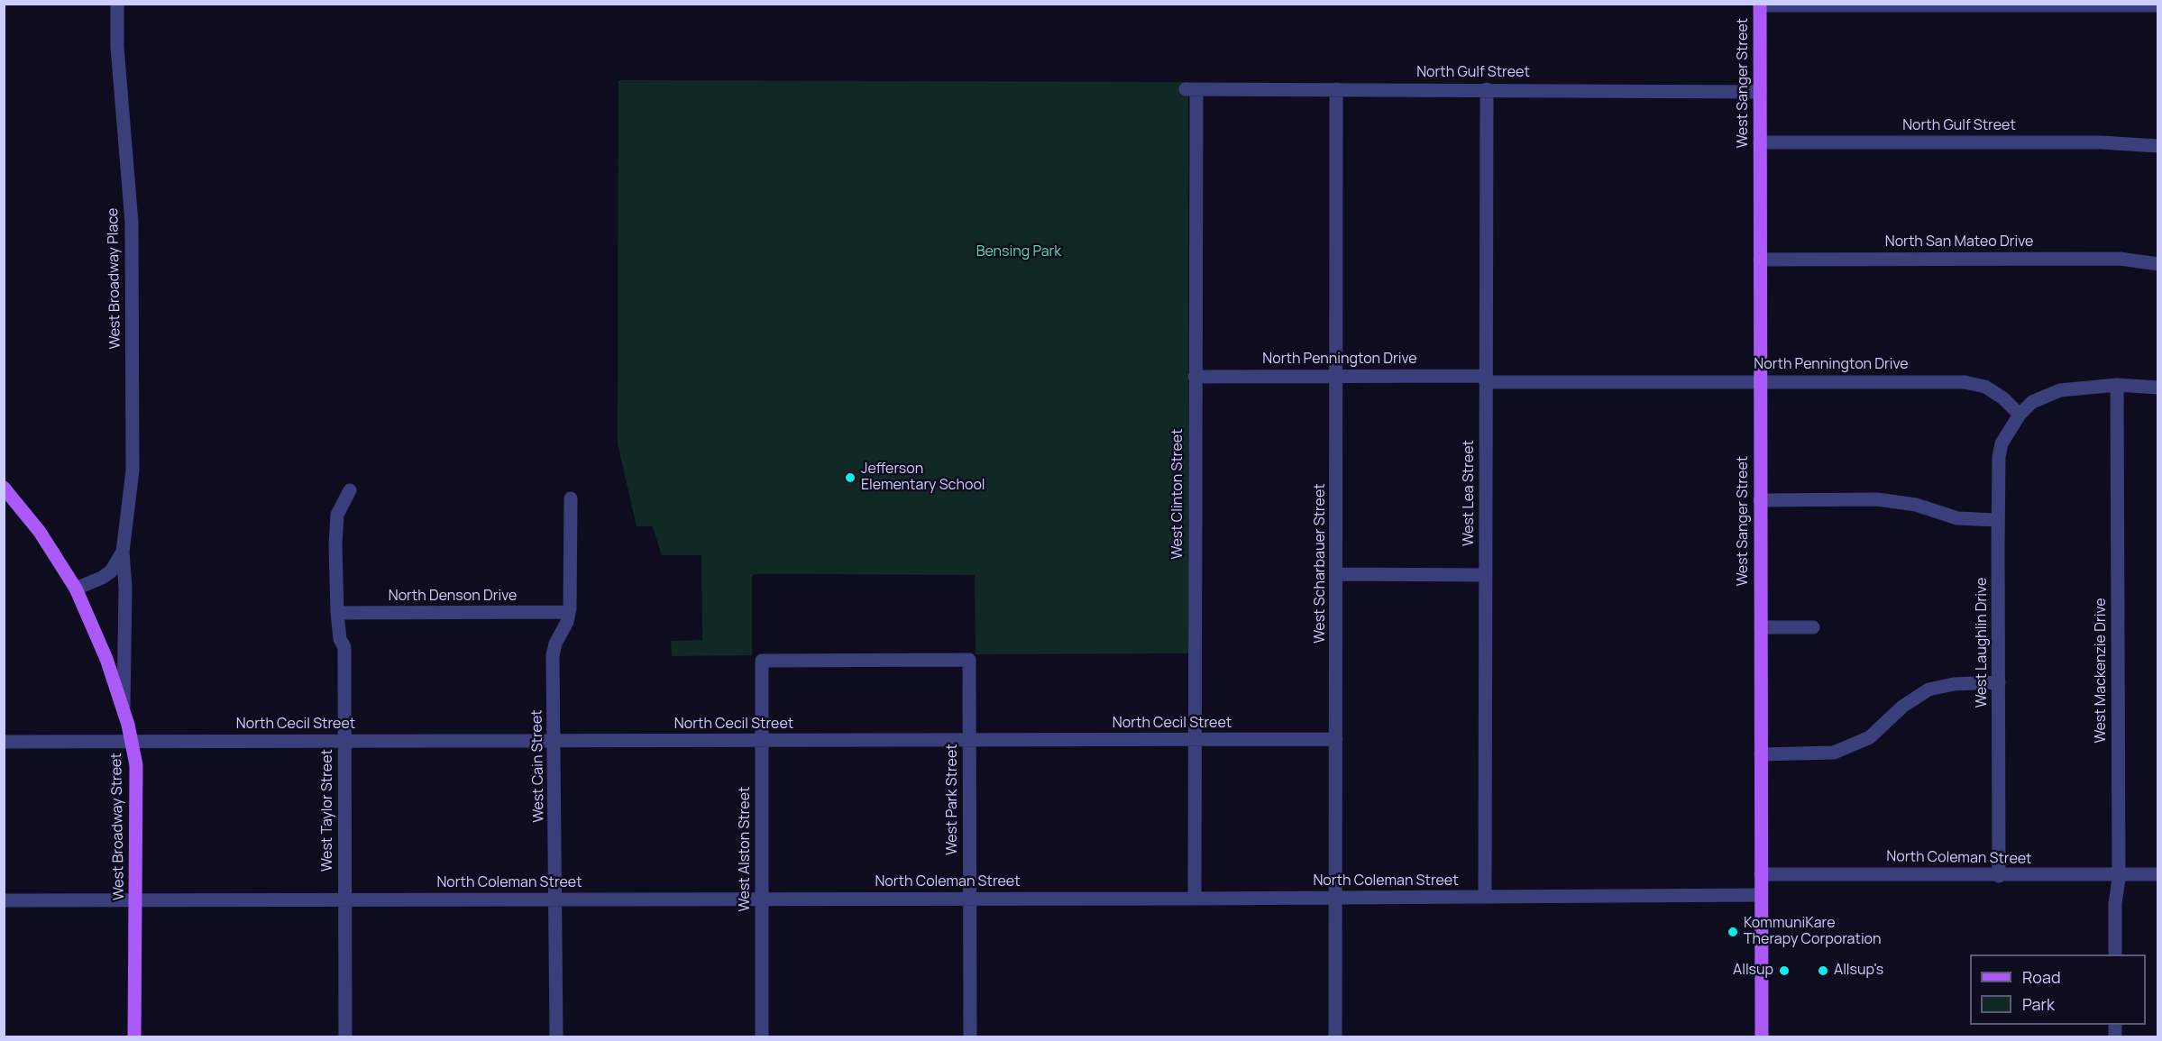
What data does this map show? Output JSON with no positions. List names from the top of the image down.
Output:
{
  "streets": {
    "main road": ["West Sanger Street", "West Broadway Street"],
    "street": [
      "North Gulf Street",
      "North San Mateo Drive",
      "West Broadway Place",
      "North Pennington Drive",
      "West Lea Street",
      "West Clinton Street",
      "West Scharbauer Street",
      "North Denson Drive",
      "West Laughlin Drive",
      "West Mackenzie Drive",
      "North Cecil Street",
      "West Cain Street",
      "West Park Street",
      "West Taylor Street",
      "West Alston Street",
      "North Coleman Street"
    ]
  },
  "crossings": [
    ["North Gulf Street", "West Sanger Street"],
    ["North Gulf Street", "West Lea Street"],
    ["North Gulf Street", "West Clinton Street"],
    ["North Gulf Street", "West Scharbauer Street"],
    ["West Sanger Street", "North San Mateo Drive"],
    ["West Sanger Street", "North Pennington Drive"],
    ["West Sanger Street", "North Coleman Street"],
    ["West Broadway Place", "West Broadway Street"],
    ["North Pennington Drive", "West Lea Street"],
    ["North Pennington Drive", "West Clinton Street"],
    ["North Pennington Drive", "West Scharbauer Street"],
    ["North Pennington Drive", "West Laughlin Drive"],
    ["West Lea Street", "North Coleman Street"],
    ["West Clinton Street", "North Cecil Street"],
    ["West Clinton Street", "North Coleman Street"],
    ["West Scharbauer Street", "North Cecil Street"],
    ["West Scharbauer Street", "North Coleman Street"],
    ["North Denson Drive", "West Cain Street"],
    ["North Denson Drive", "West Taylor Street"],
    ["West Laughlin Drive", "North Coleman Street"],
    ["West Mackenzie Drive", "North Coleman Street"],
    ["North Cecil Street", "West Cain Street"],
    ["North Cecil Street", "West Park Street"],
    ["North Cecil Street", "West Taylor Street"],
    ["North Cecil Street", "West Broadway Street"],
    ["North Cecil Street", "West Alston Street"],
    ["West Cain Street", "North Coleman Street"],
    ["West Park Street", "West Alston Street"],
    ["West Park Street", "North Coleman Street"],
    ["West Taylor Street", "North Coleman Street"],
    ["West Broadway Street", "North Coleman Street"],
    ["West Alston Street", "North Coleman Street"]
  ],
  "parks": ["Bensing Park"],
  "places": [
    "Jefferson Elementary School",
    "KommuniKare Therapy Corporation",
    "Allsup",
    "Allsup's"
  ],
  "legend": ["Road", "Park"]
}
